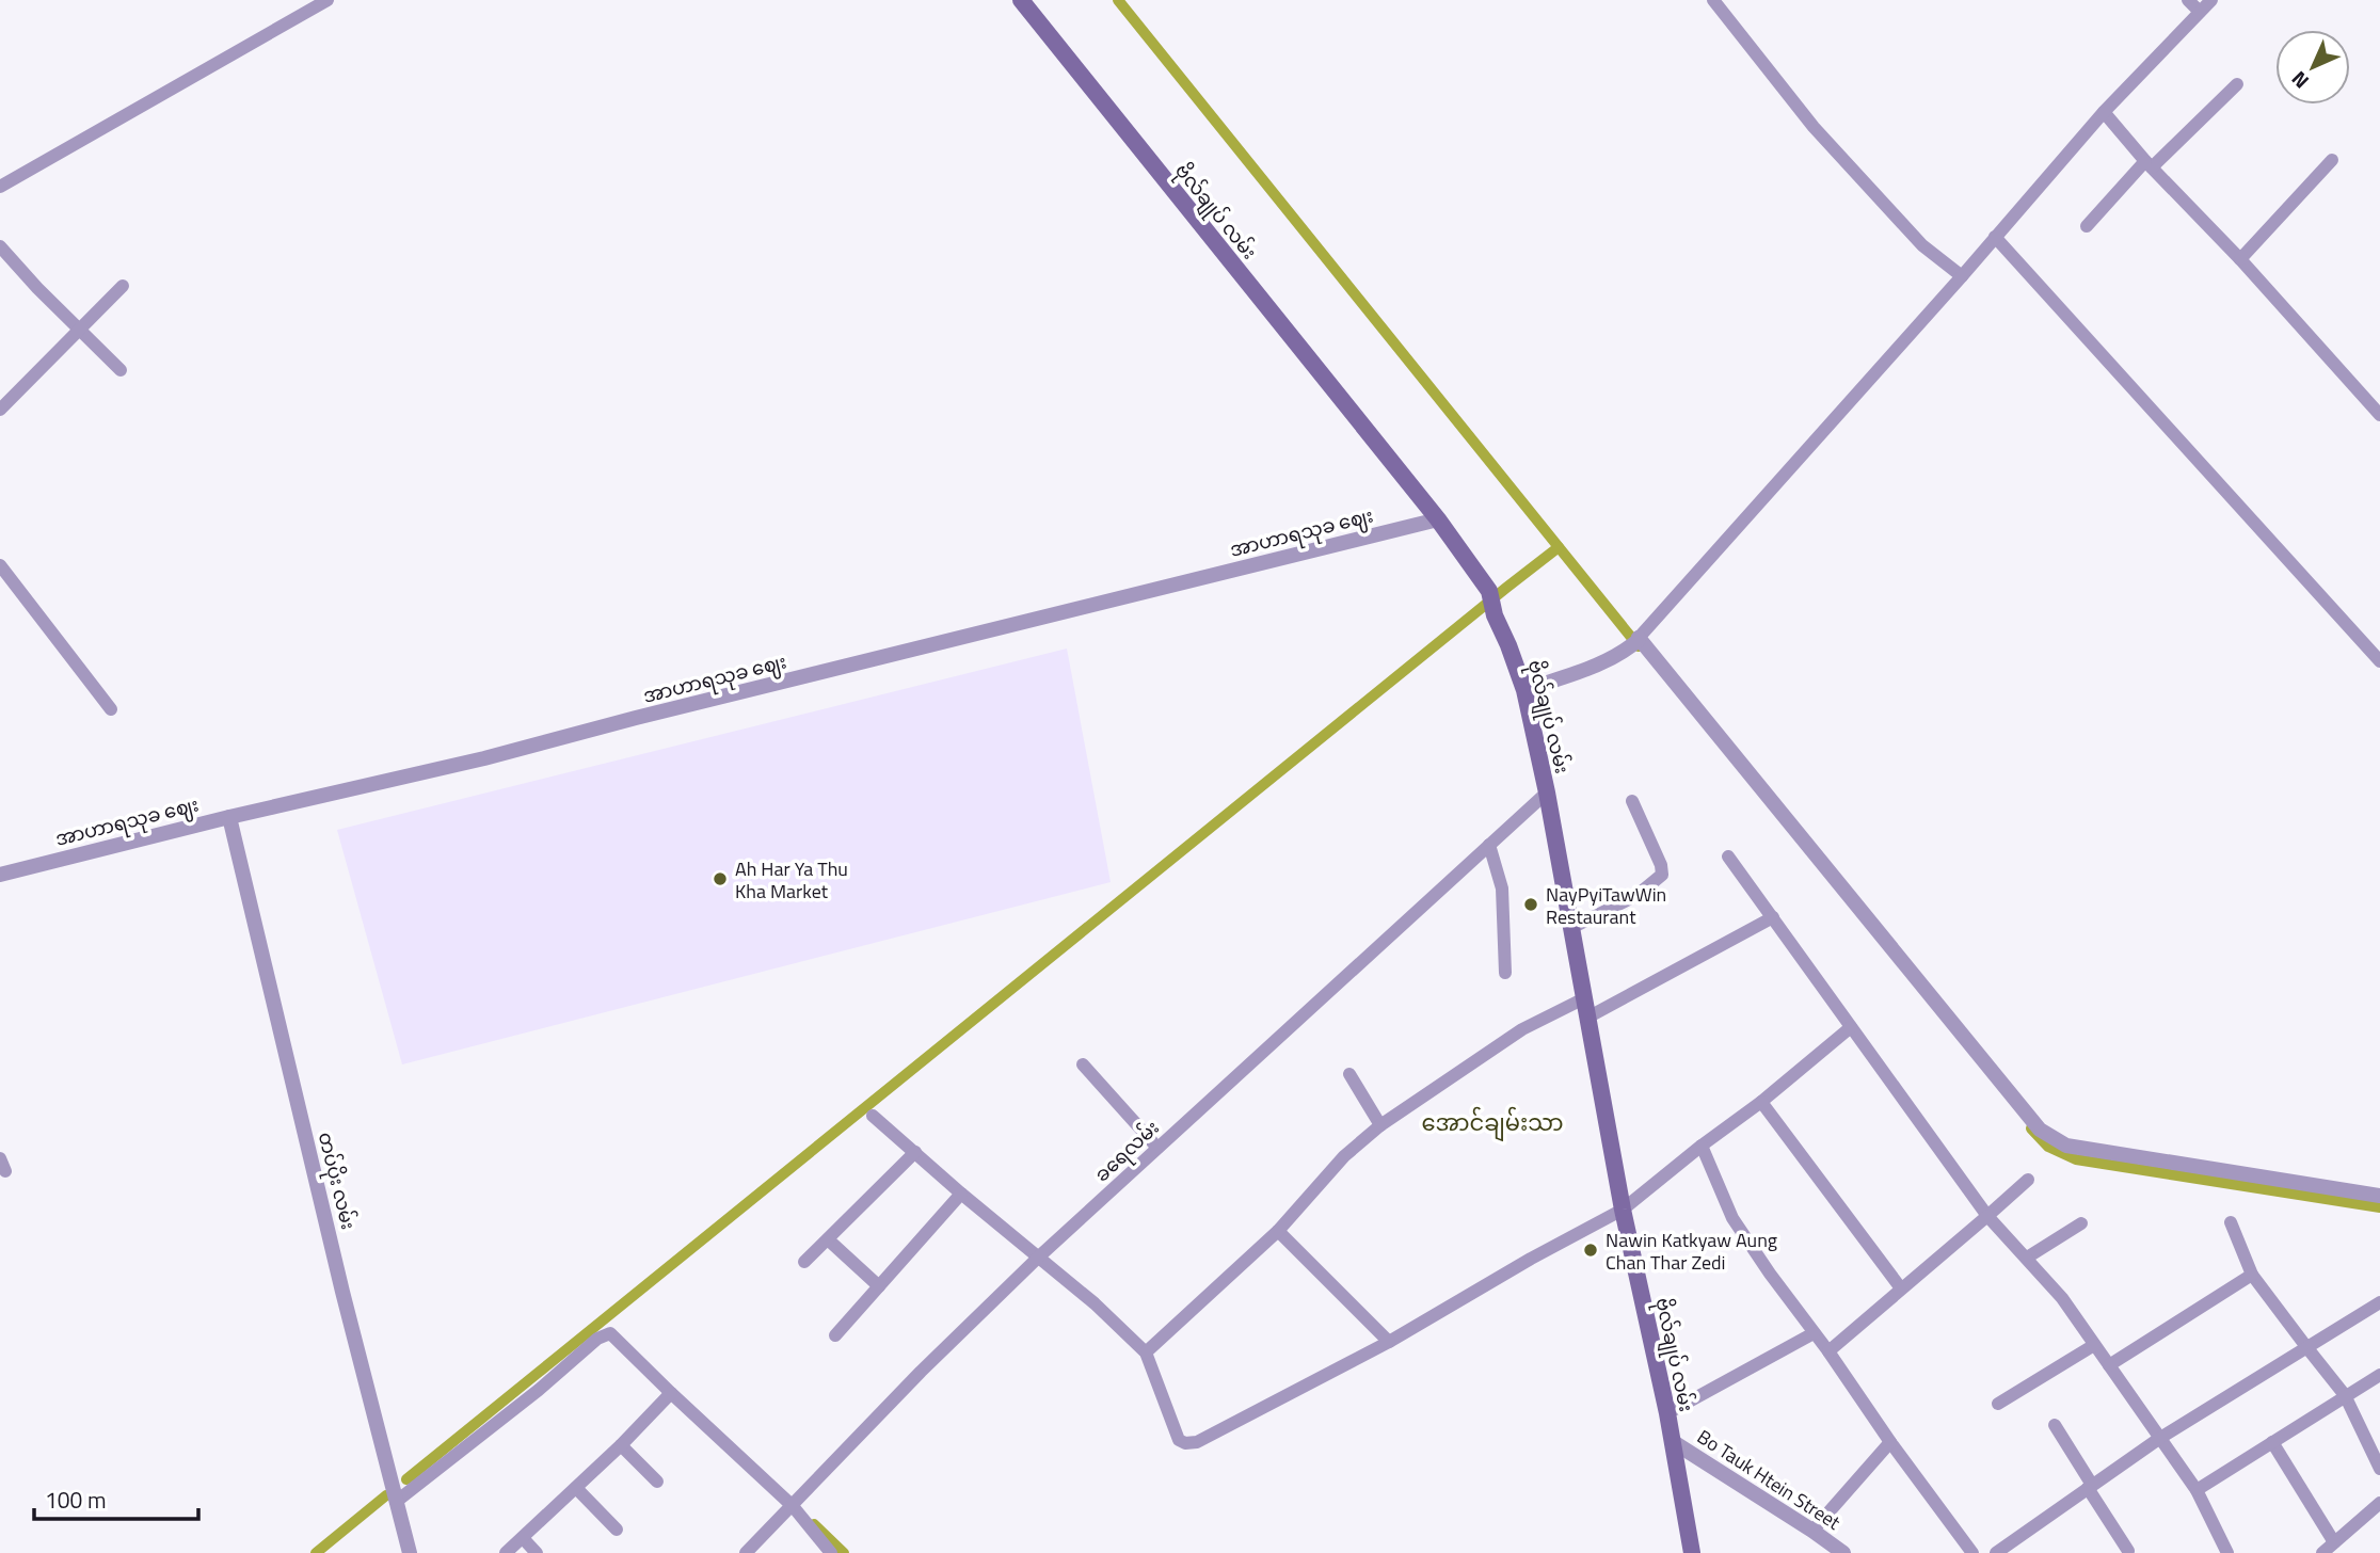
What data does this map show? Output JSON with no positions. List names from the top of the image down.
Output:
{
  "streets": {
    "main road": ["ဗိုလ်ချုပ် လမ်း"],
    "street": [
      "အာဟာရသုခ ဈေး",
      "ခရေလမ်း",
      "တပ်ပိုး လမ်း",
      "Bo Tauk Htein Street"
    ]
  },
  "crossings": [
    ["ဗိုလ်ချုပ် လမ်း", "အာဟာရသုခ ဈေး"],
    ["ဗိုလ်ချုပ် လမ်း", "ခရေလမ်း"],
    ["ဗိုလ်ချုပ် လမ်း", "Bo Tauk Htein Street"],
    ["အာဟာရသုခ ဈေး", "တပ်ပိုး လမ်း"]
  ],
  "districts": ["အောင်ချမ်းသာ"],
  "places": ["Ah Har Ya Thu Kha Market", "NayPyiTawWin Restaurant", "Nawin Katkyaw Aung Chan Thar Zedi"],
  "scale_bar": "100 m",
  "north": "bottom left"
}
